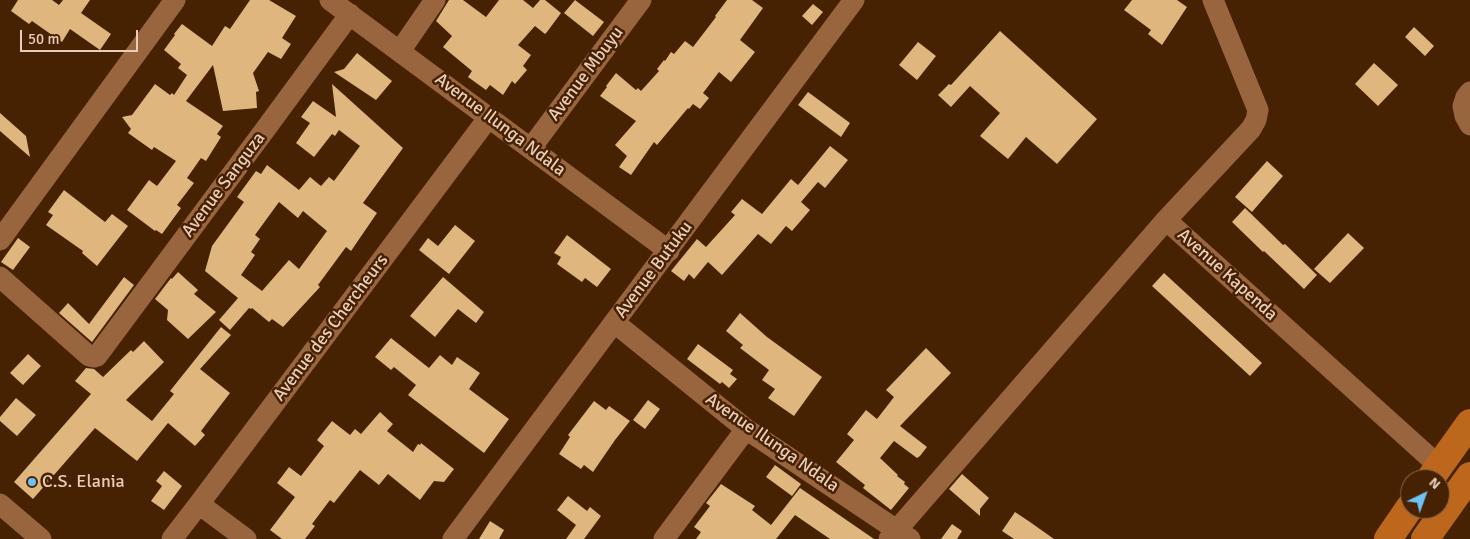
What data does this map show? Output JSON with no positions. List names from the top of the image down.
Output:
{
  "streets": {
    "street": [
      "Avenue Mbuyu",
      "Avenue Ilunga Ndala",
      "Avenue Sanguza",
      "Avenue Butuku",
      "Avenue Kapenda",
      "Avenue des Chercheurs"
    ]
  },
  "crossings": [
    ["Avenue Mbuyu", "Avenue Ilunga Ndala"],
    ["Avenue Ilunga Ndala", "Avenue Sanguza"],
    ["Avenue Ilunga Ndala", "Avenue Butuku"],
    ["Avenue Ilunga Ndala", "Avenue des Chercheurs"]
  ],
  "places": ["C.S. Elania"],
  "scale_bar": "50 m",
  "north": "top right"
}
